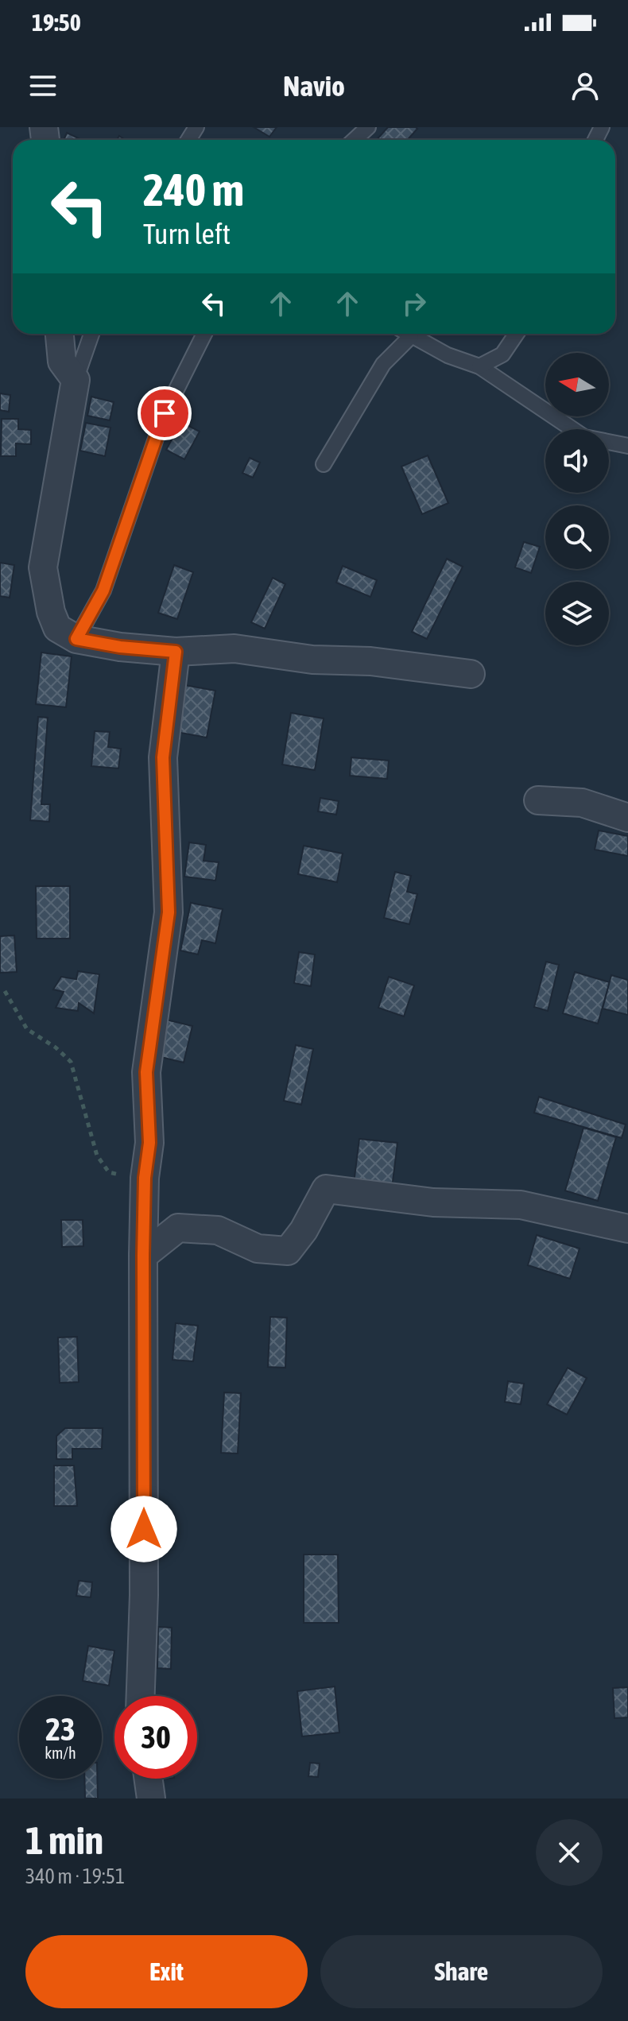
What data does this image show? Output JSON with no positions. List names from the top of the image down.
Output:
{
  "north": "left",
  "page": {
    "status": "19:50",
    "header": "Navio",
    "turn": ["240 m", "Turn left"],
    "speed": "23 km/h",
    "limit": "30",
    "heading": ["1 min", "340 m · 19:51"],
    "buttons": ["Exit", "Share"]
  }
}
